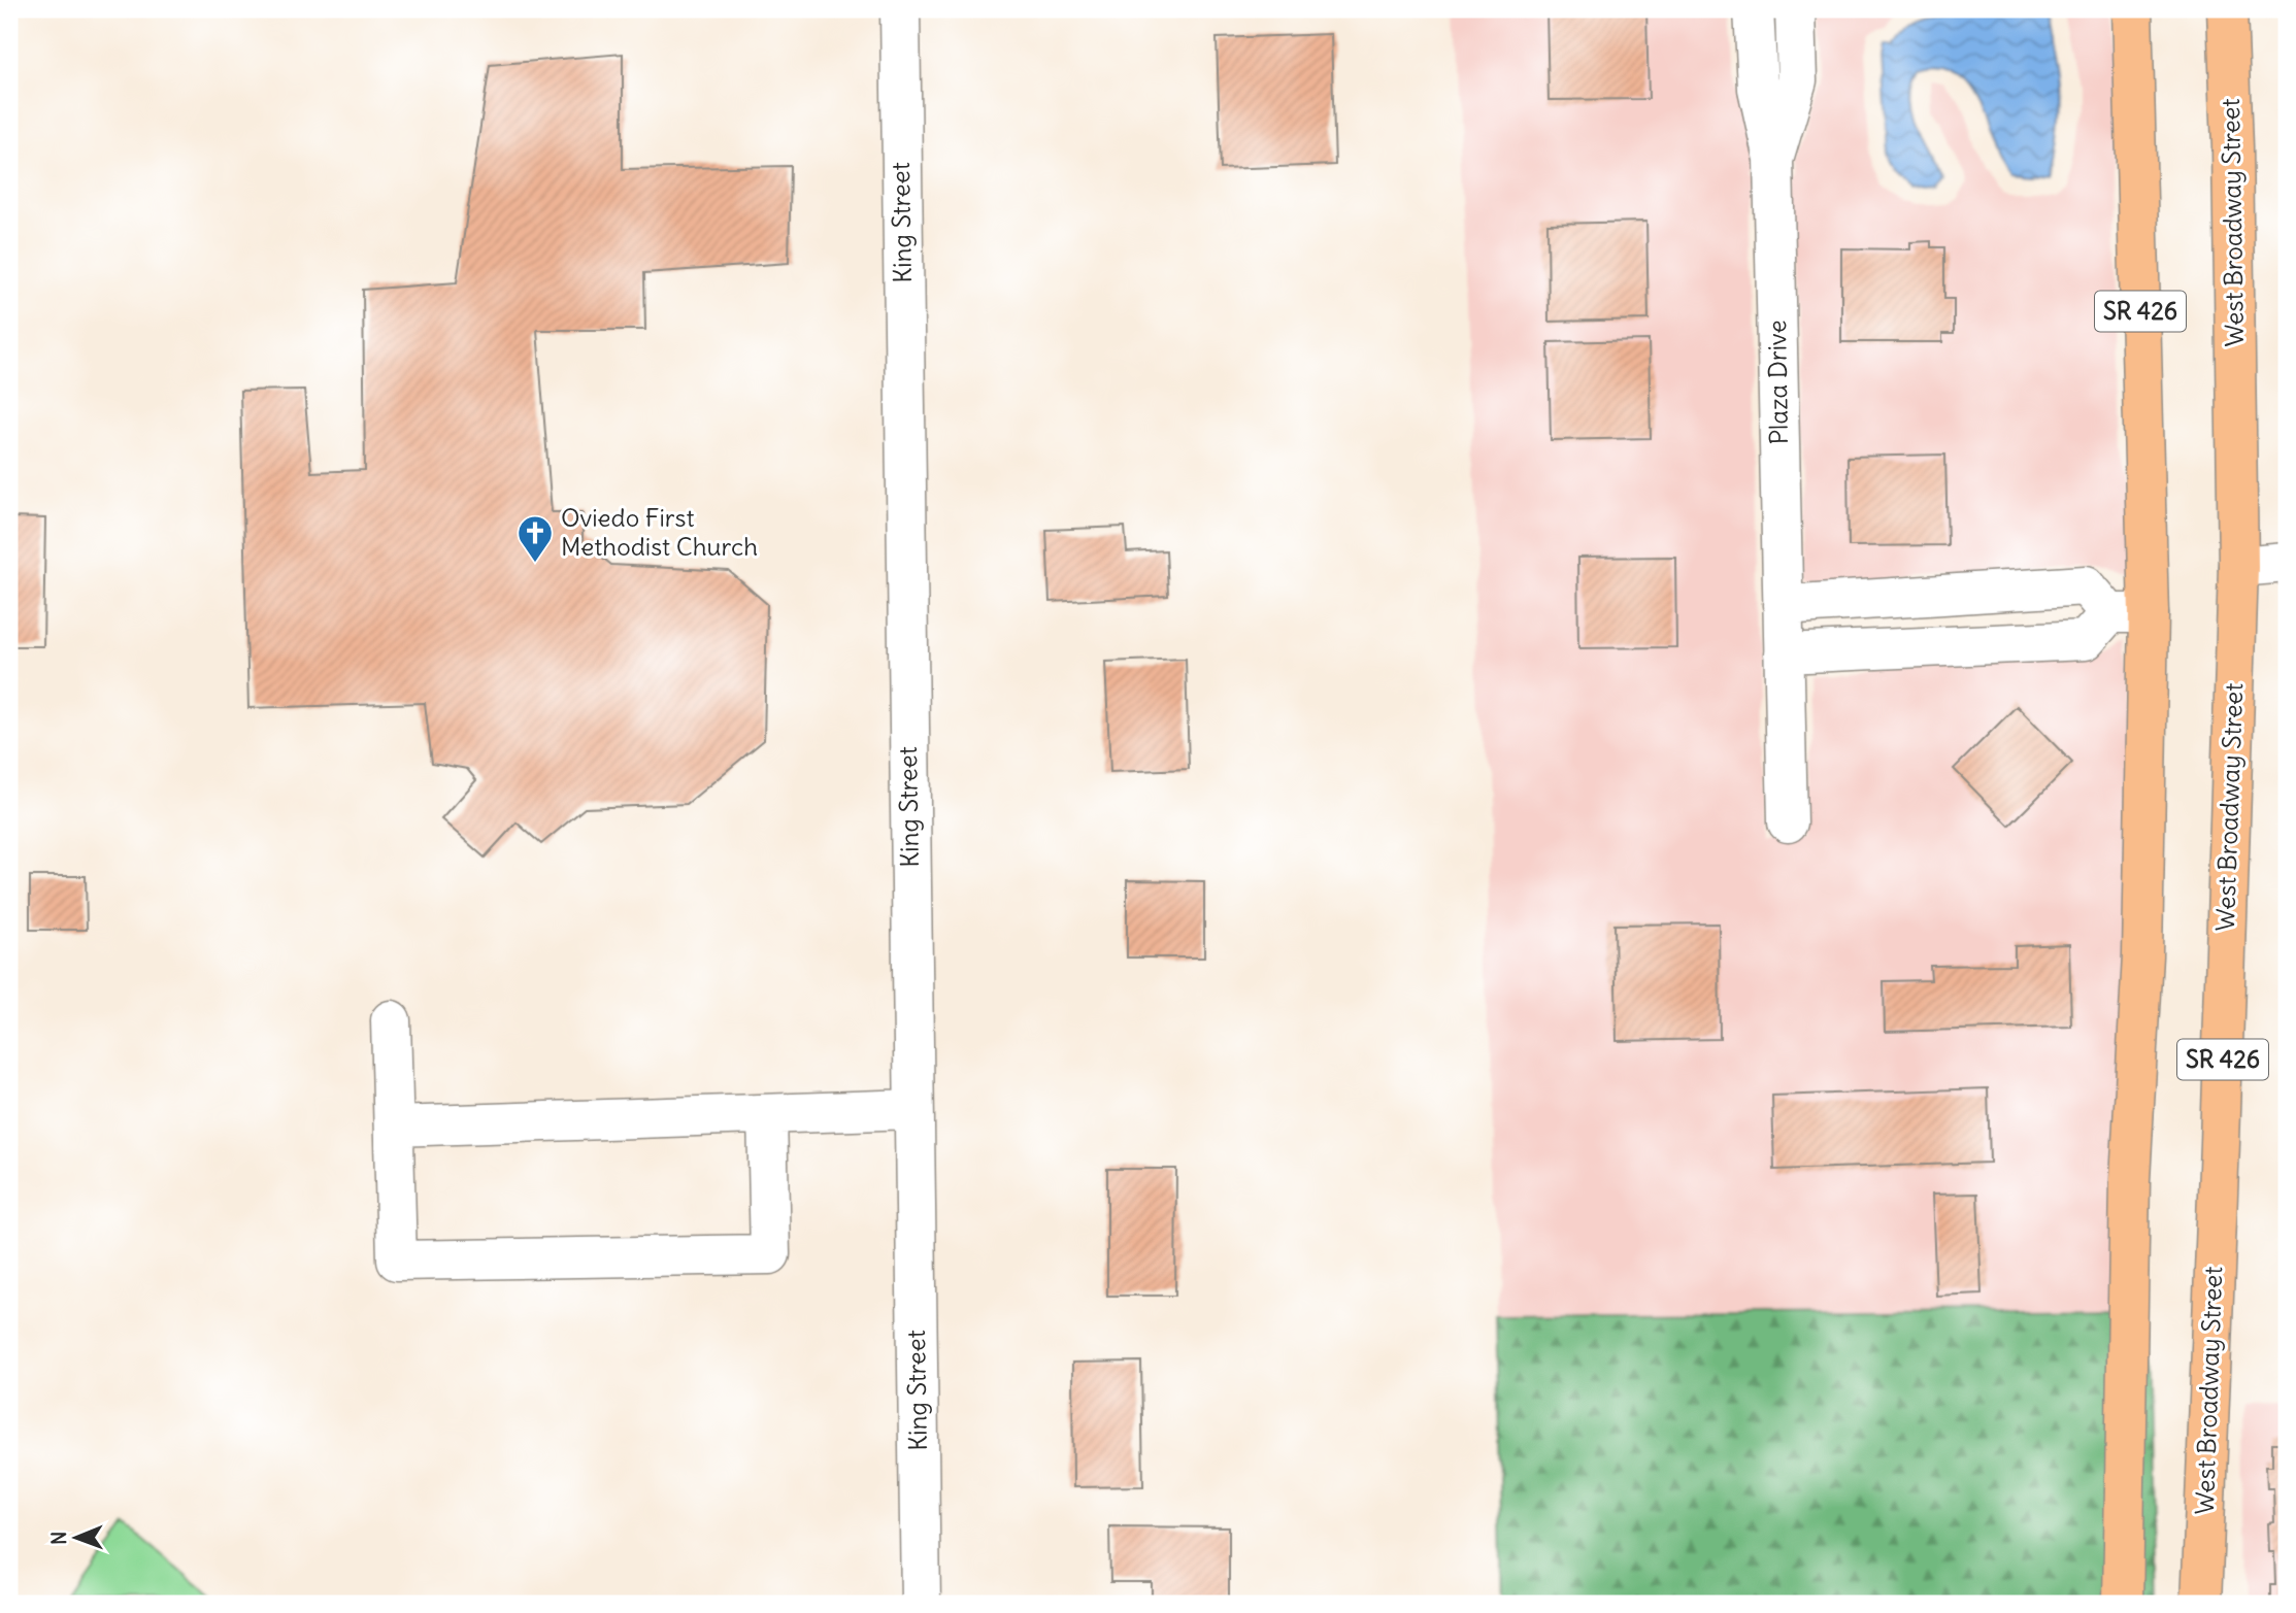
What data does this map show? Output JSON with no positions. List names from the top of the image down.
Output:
{
  "streets": {
    "main road": ["West Broadway Street", "SR 426"],
    "street": ["King Street", "Plaza Drive"]
  },
  "places": {
    "church": ["Oviedo First Methodist Church"]
  },
  "north": "left"
}
